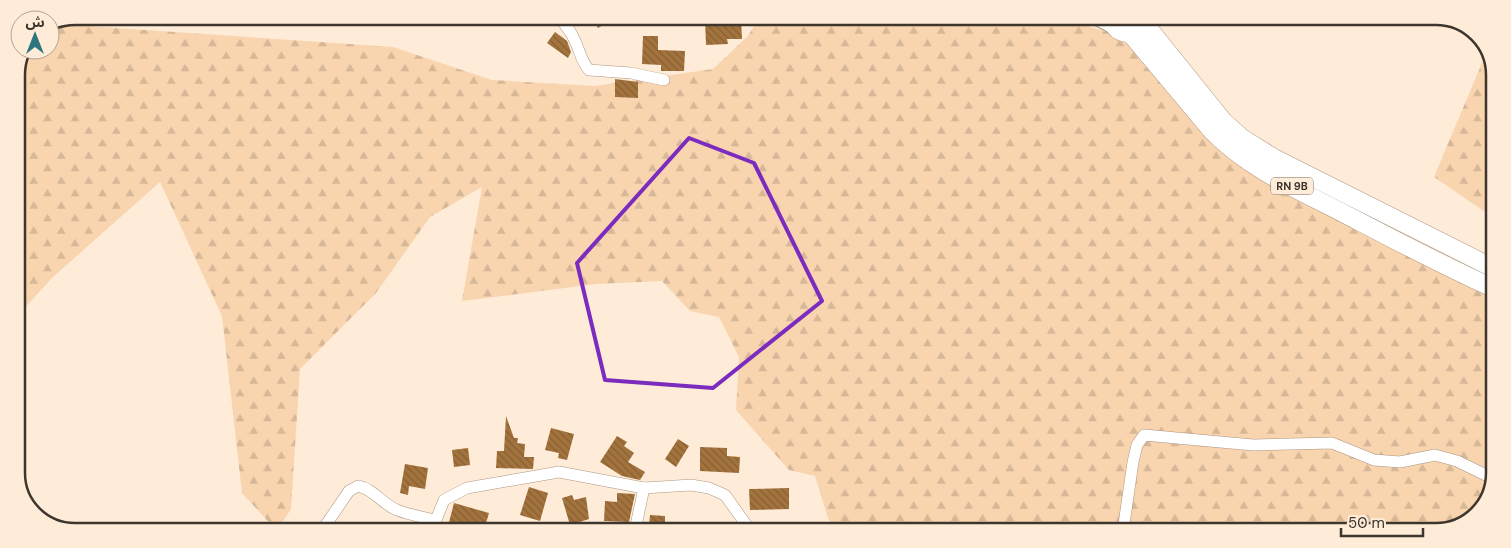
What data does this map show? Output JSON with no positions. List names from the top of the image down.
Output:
{
  "streets": {
    "main road": ["RN 9B"]
  },
  "scale_bar": "50 m",
  "north": "top"
}
